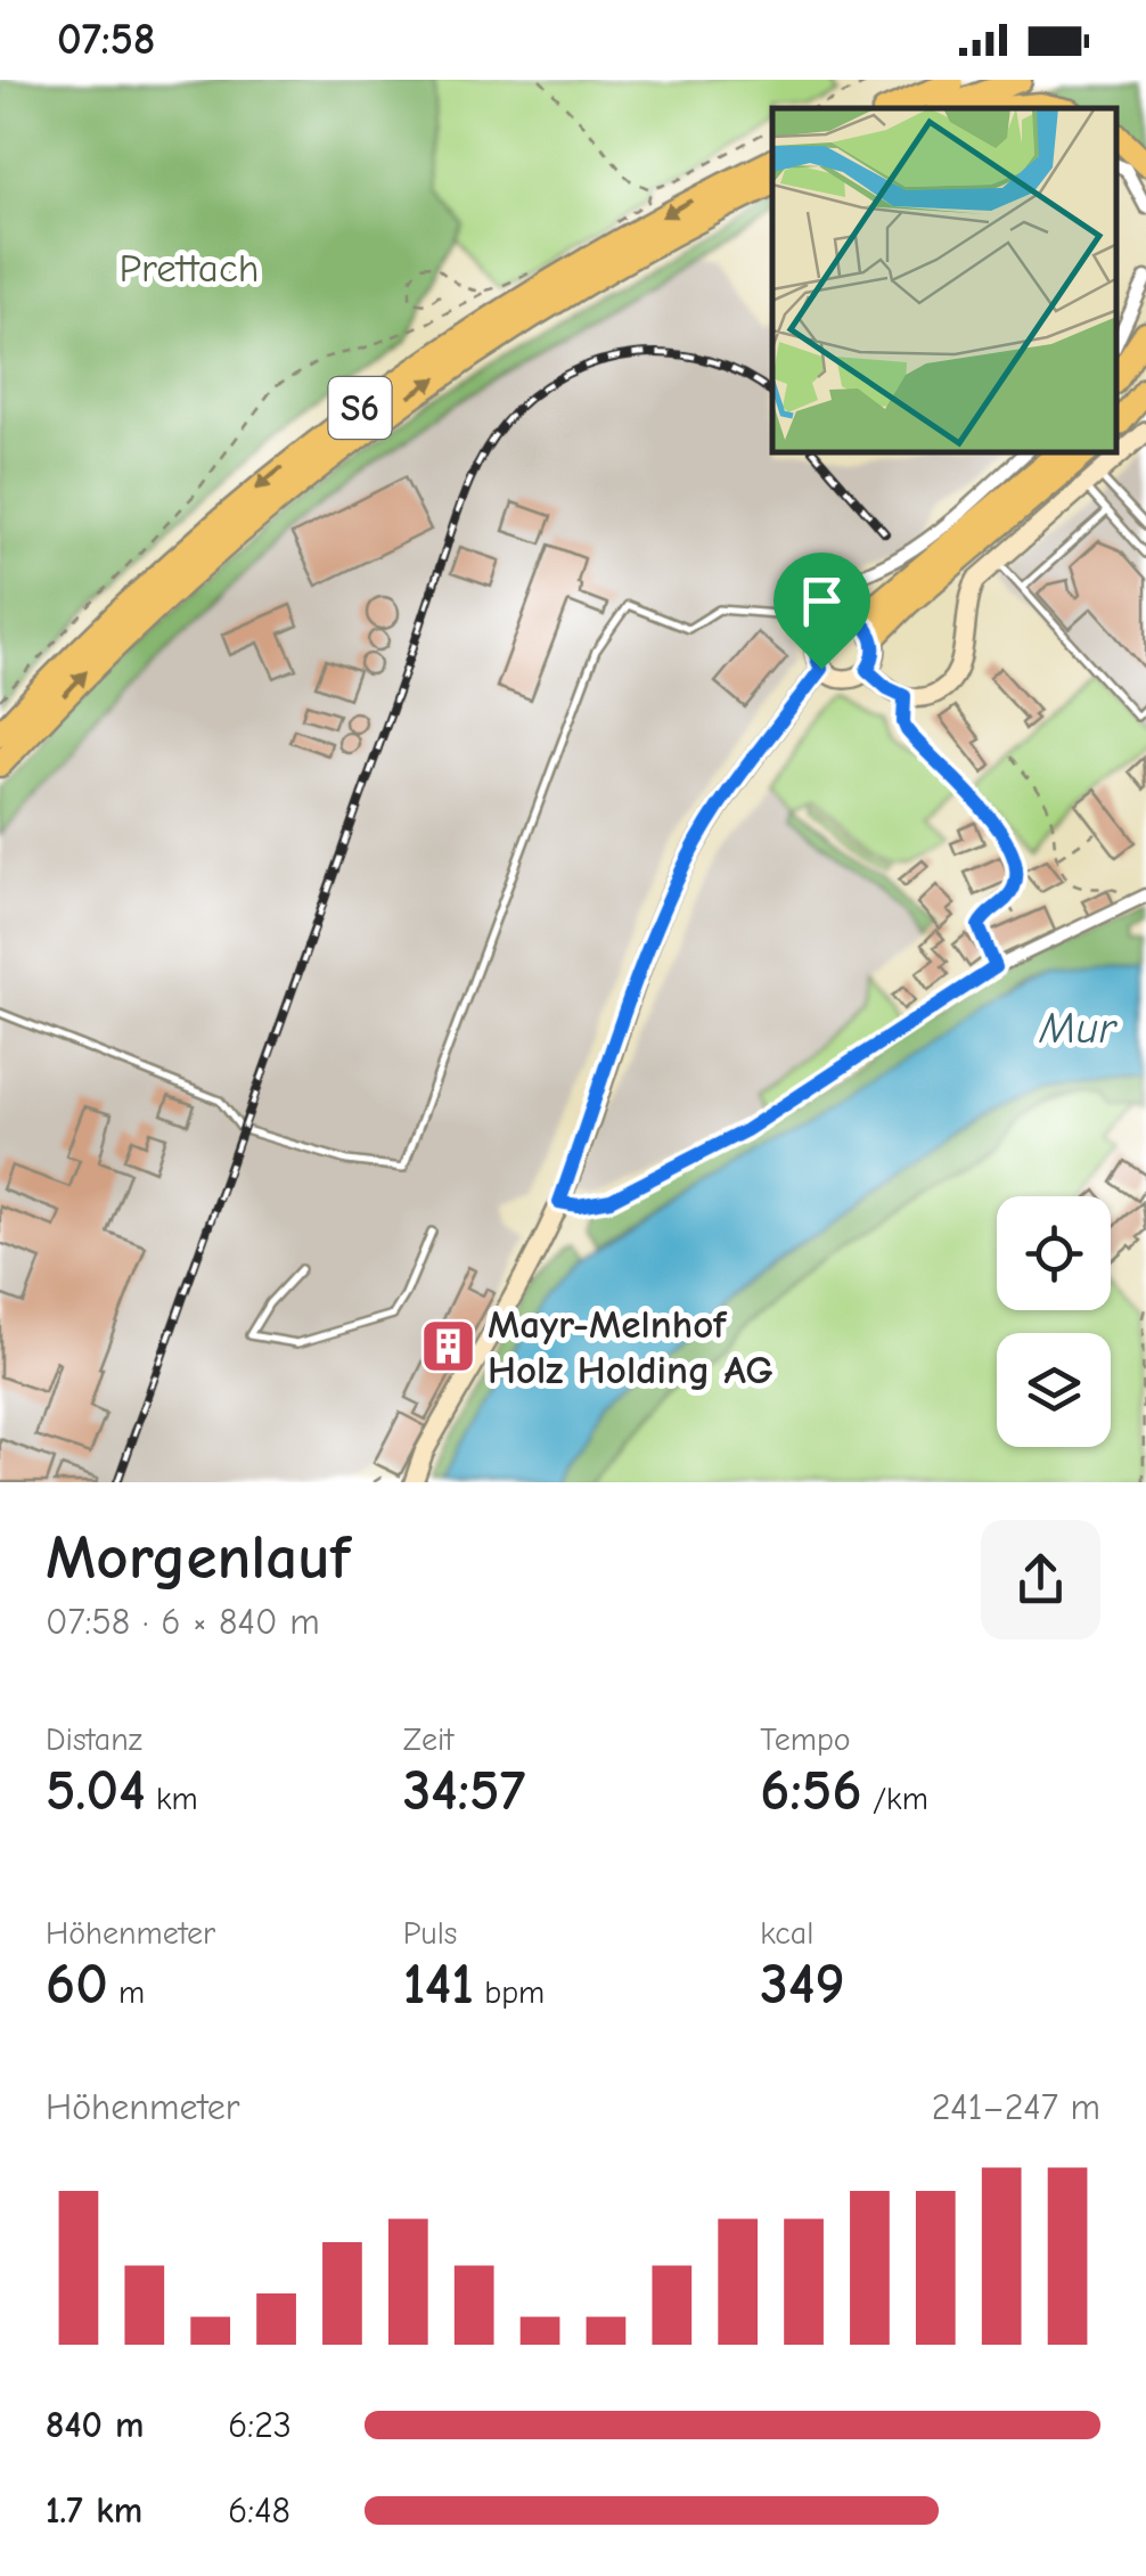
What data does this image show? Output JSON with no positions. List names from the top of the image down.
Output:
{
  "streets": {
    "highway": ["S6"]
  },
  "water": ["Mur"],
  "parks": ["Prettach"],
  "places": {
    "building": ["Mayr-Melnhof Holz Holding AG"]
  },
  "page": {
    "status": "07:58",
    "heading": ["Morgenlauf", "07:58 · 6 × 840 m"],
    "stats": [
      ["Distanz", "5.04 km"],
      ["Zeit", "34:57"],
      ["Tempo", "6:56 /km"],
      ["Höhenmeter", "60 m"],
      ["Puls", "141 bpm"],
      ["kcal", "349"]
    ],
    "chart": ["Höhenmeter", "241–247 m"],
    "list": [
      {
        "name": "840 m",
        "note": "6:23"
      },
      {
        "name": "1.7 km",
        "note": "6:48"
      }
    ]
  }
}
